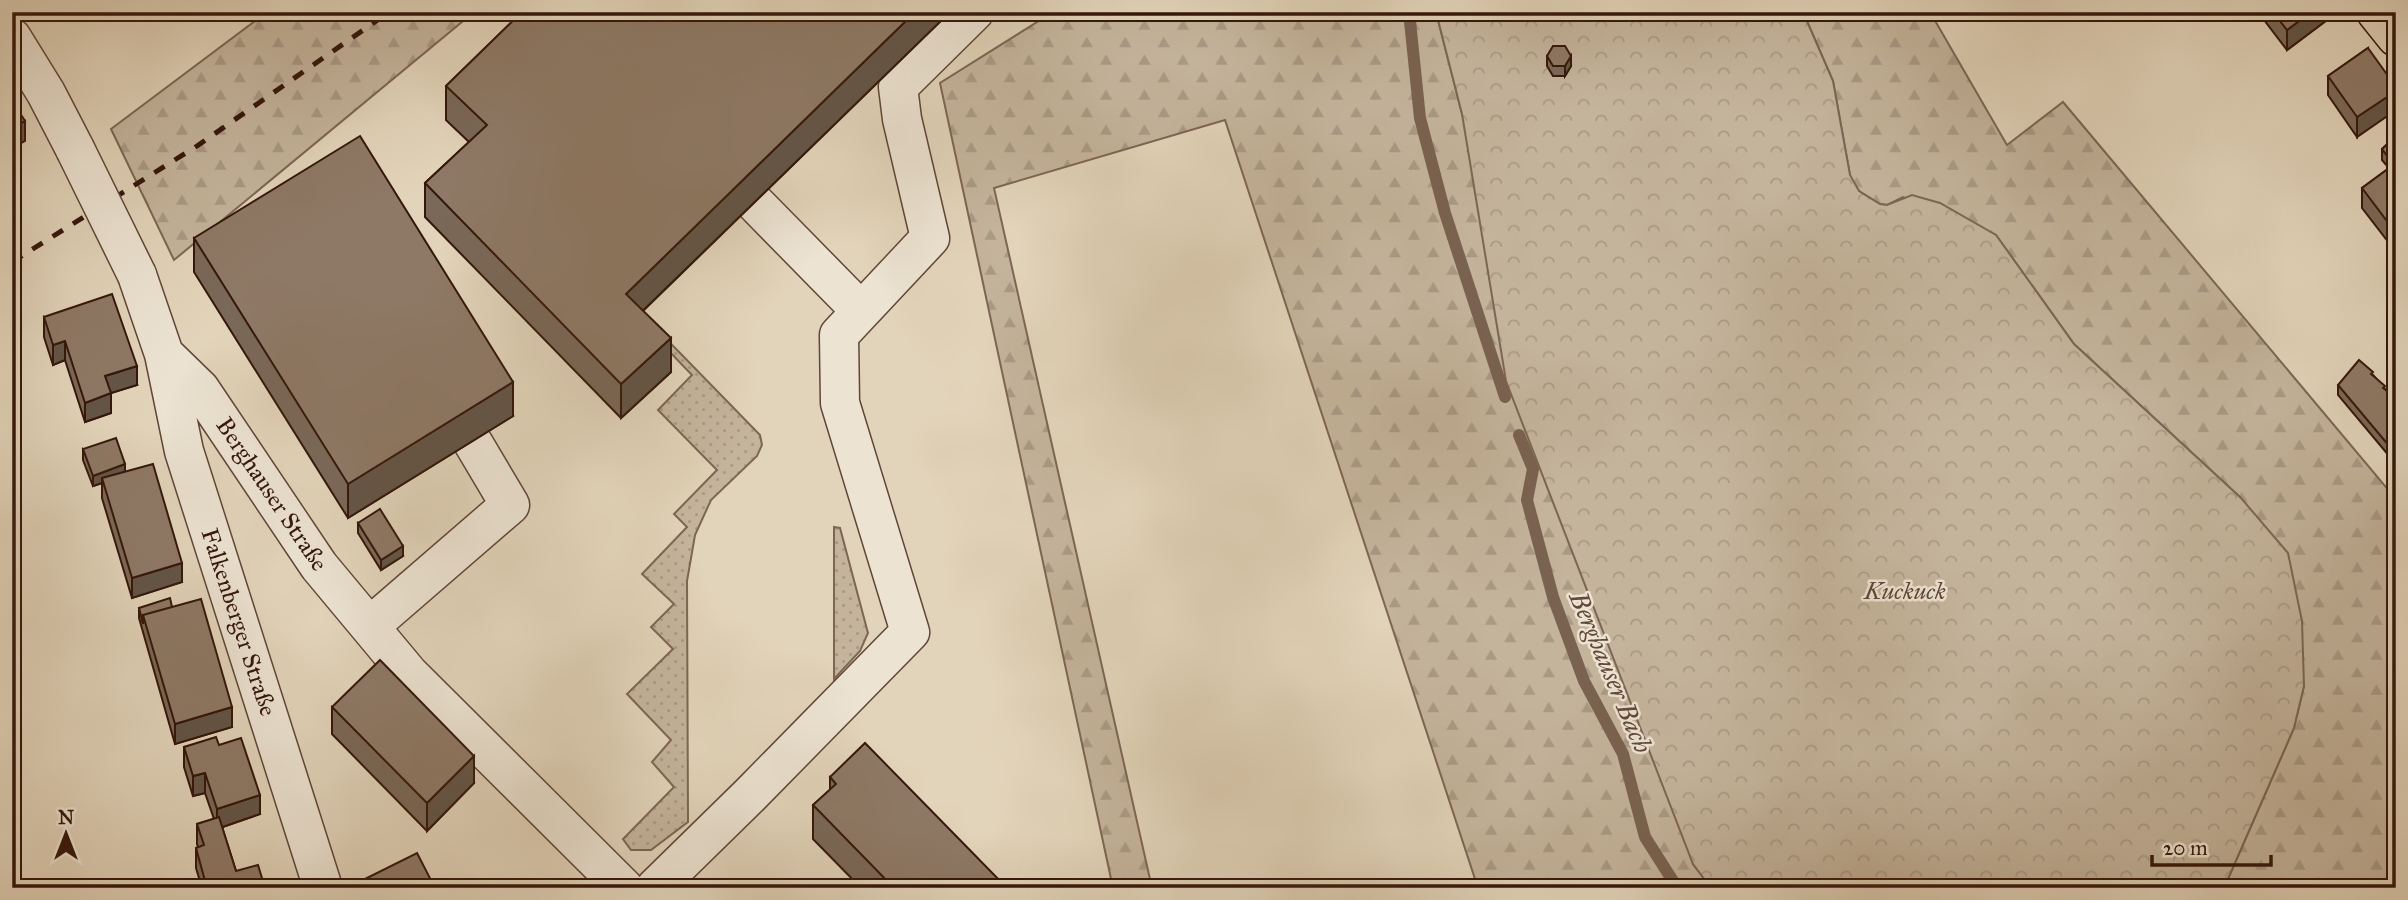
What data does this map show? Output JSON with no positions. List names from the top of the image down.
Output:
{
  "streets": {
    "street": ["Berghauser Straße", "Falkenberger Straße"]
  },
  "crossings": [
    ["Berghauser Straße", "Falkenberger Straße"]
  ],
  "water": ["Berghauser Bach"],
  "parks": ["Kuckuck"],
  "scale_bar": "20 m",
  "north": "top"
}
